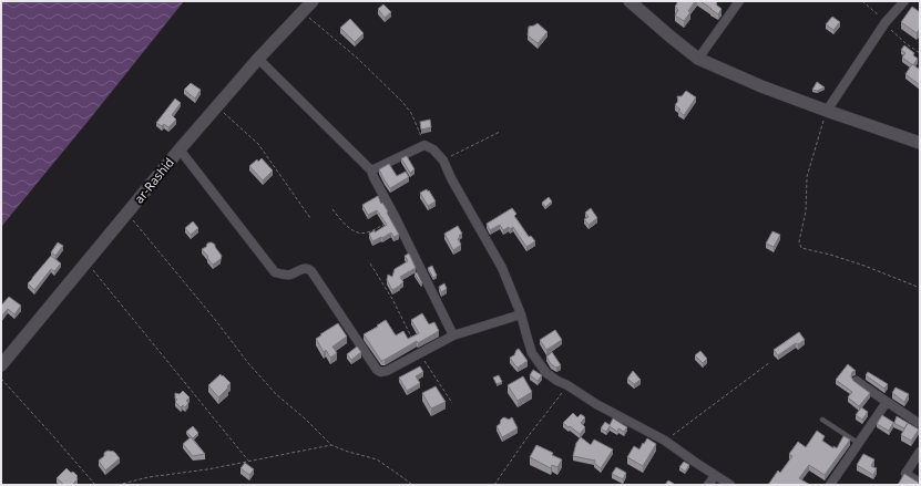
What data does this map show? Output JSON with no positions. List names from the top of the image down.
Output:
{
  "streets": {
    "main road": ["ar-Rashid"]
  }
}
